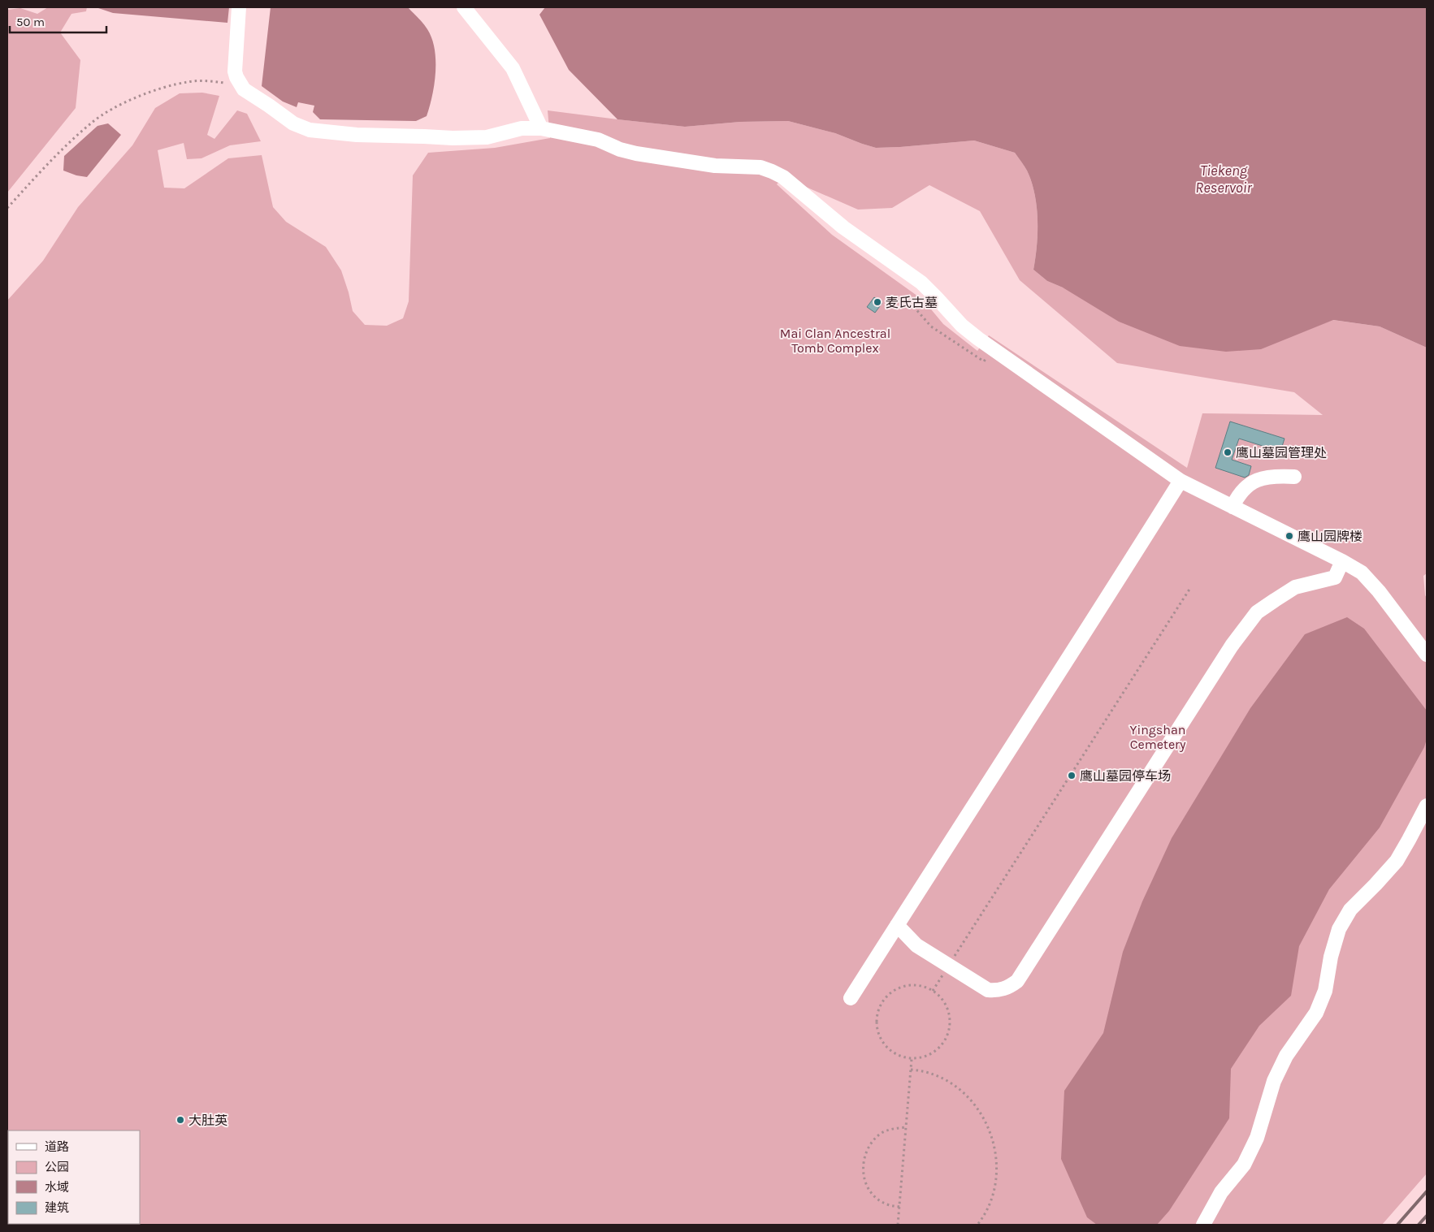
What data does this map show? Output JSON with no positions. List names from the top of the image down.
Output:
{
  "water": ["Tiekeng Reservoir"],
  "parks": ["Mai Clan Ancestral Tomb Complex", "Yingshan Cemetery"],
  "places": [
    "麦氏古墓",
    "鹰山墓园管理处",
    "鹰山园牌楼",
    "鹰山墓园停车场",
    "大肚英"
  ],
  "legend": [
    "道路",
    "公园",
    "水域",
    "建筑"
  ],
  "scale_bar": "50 m"
}
